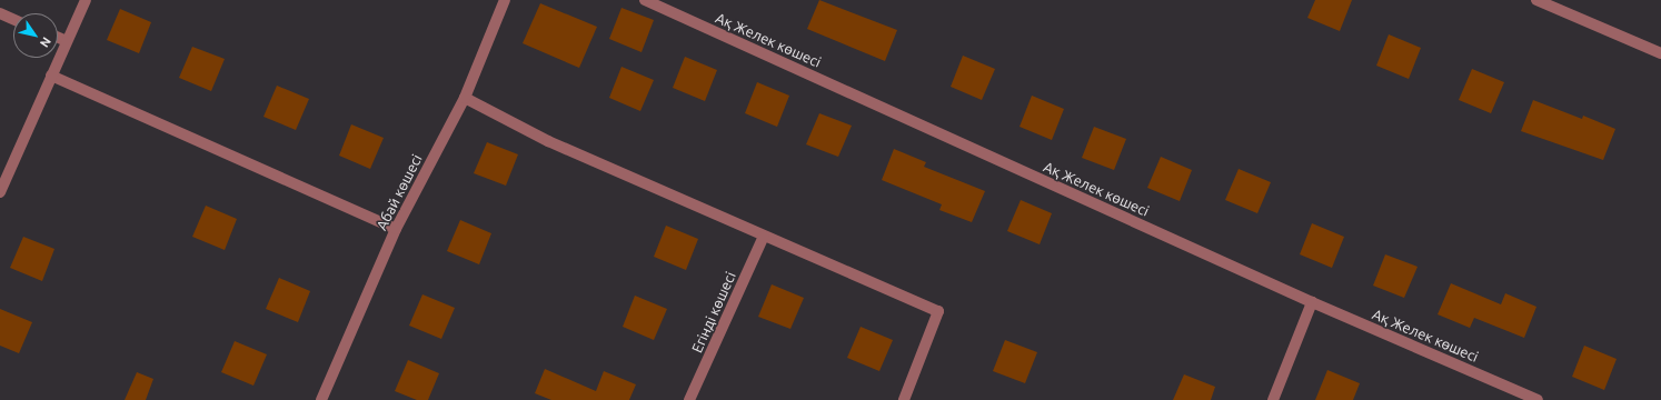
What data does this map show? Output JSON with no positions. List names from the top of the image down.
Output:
{
  "streets": {
    "street": ["Ақ Желек көшесі", "Абай көшесі", "Егінді көшесі"]
  },
  "north": "bottom right"
}
